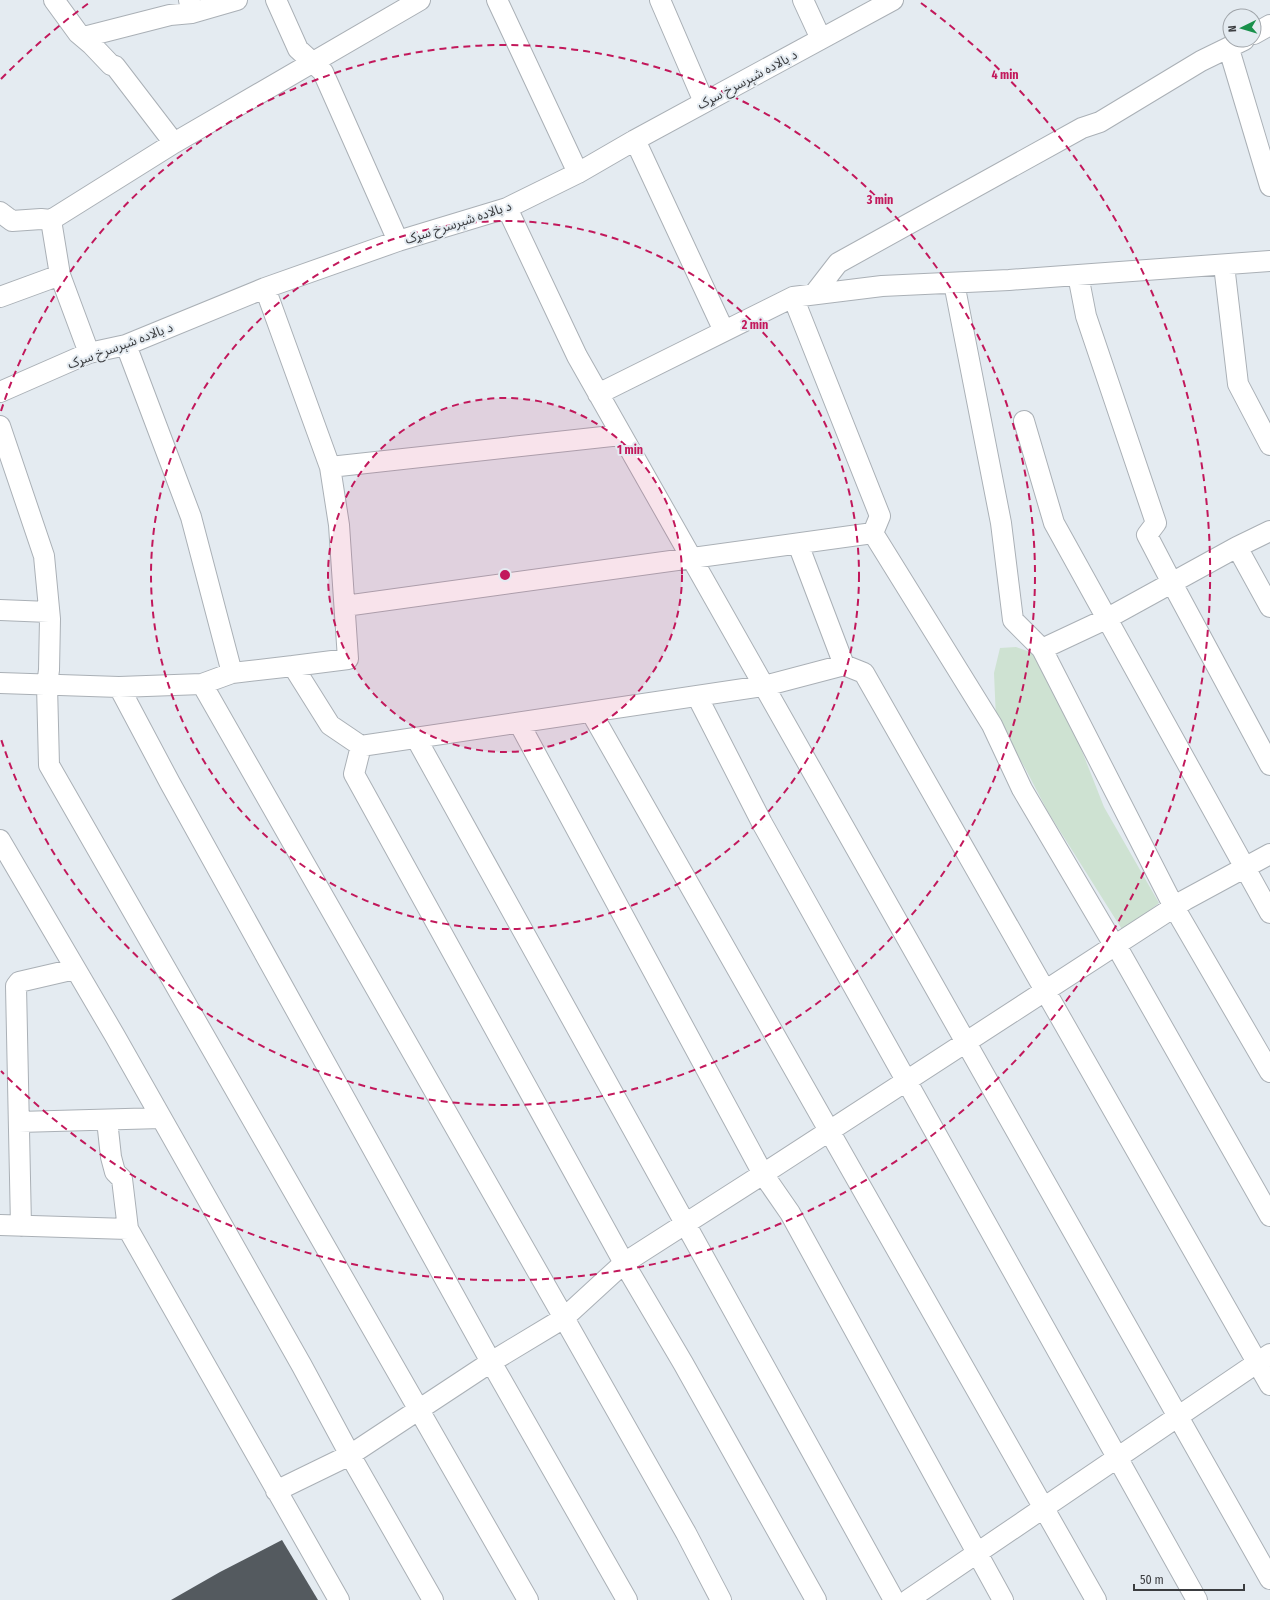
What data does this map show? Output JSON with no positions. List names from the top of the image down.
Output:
{
  "streets": {
    "street": ["د بالاده شېرسرخ سړک"]
  },
  "scale_bar": "50 m",
  "north": "left",
  "rings": [
    "4 min",
    "3 min",
    "2 min",
    "1 min"
  ]
}
